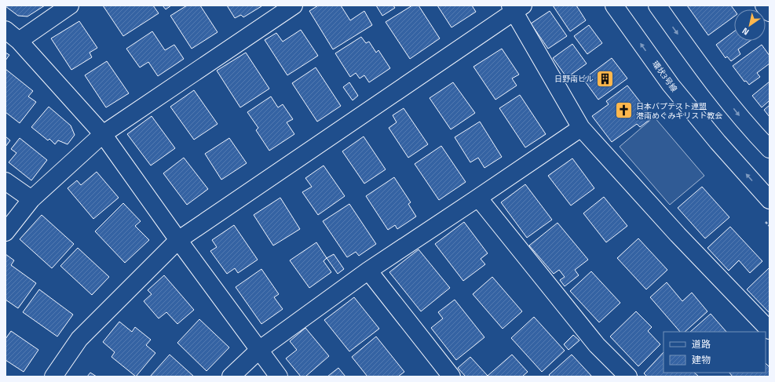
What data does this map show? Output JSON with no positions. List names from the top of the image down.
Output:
{
  "streets": {
    "street": ["環状3号線"]
  },
  "places": {
    "building": ["日野南ビル"],
    "church": ["日本バプテスト連盟 港南めぐみキリスト教会"]
  },
  "legend": ["道路", "建物"],
  "north": "bottom left"
}
